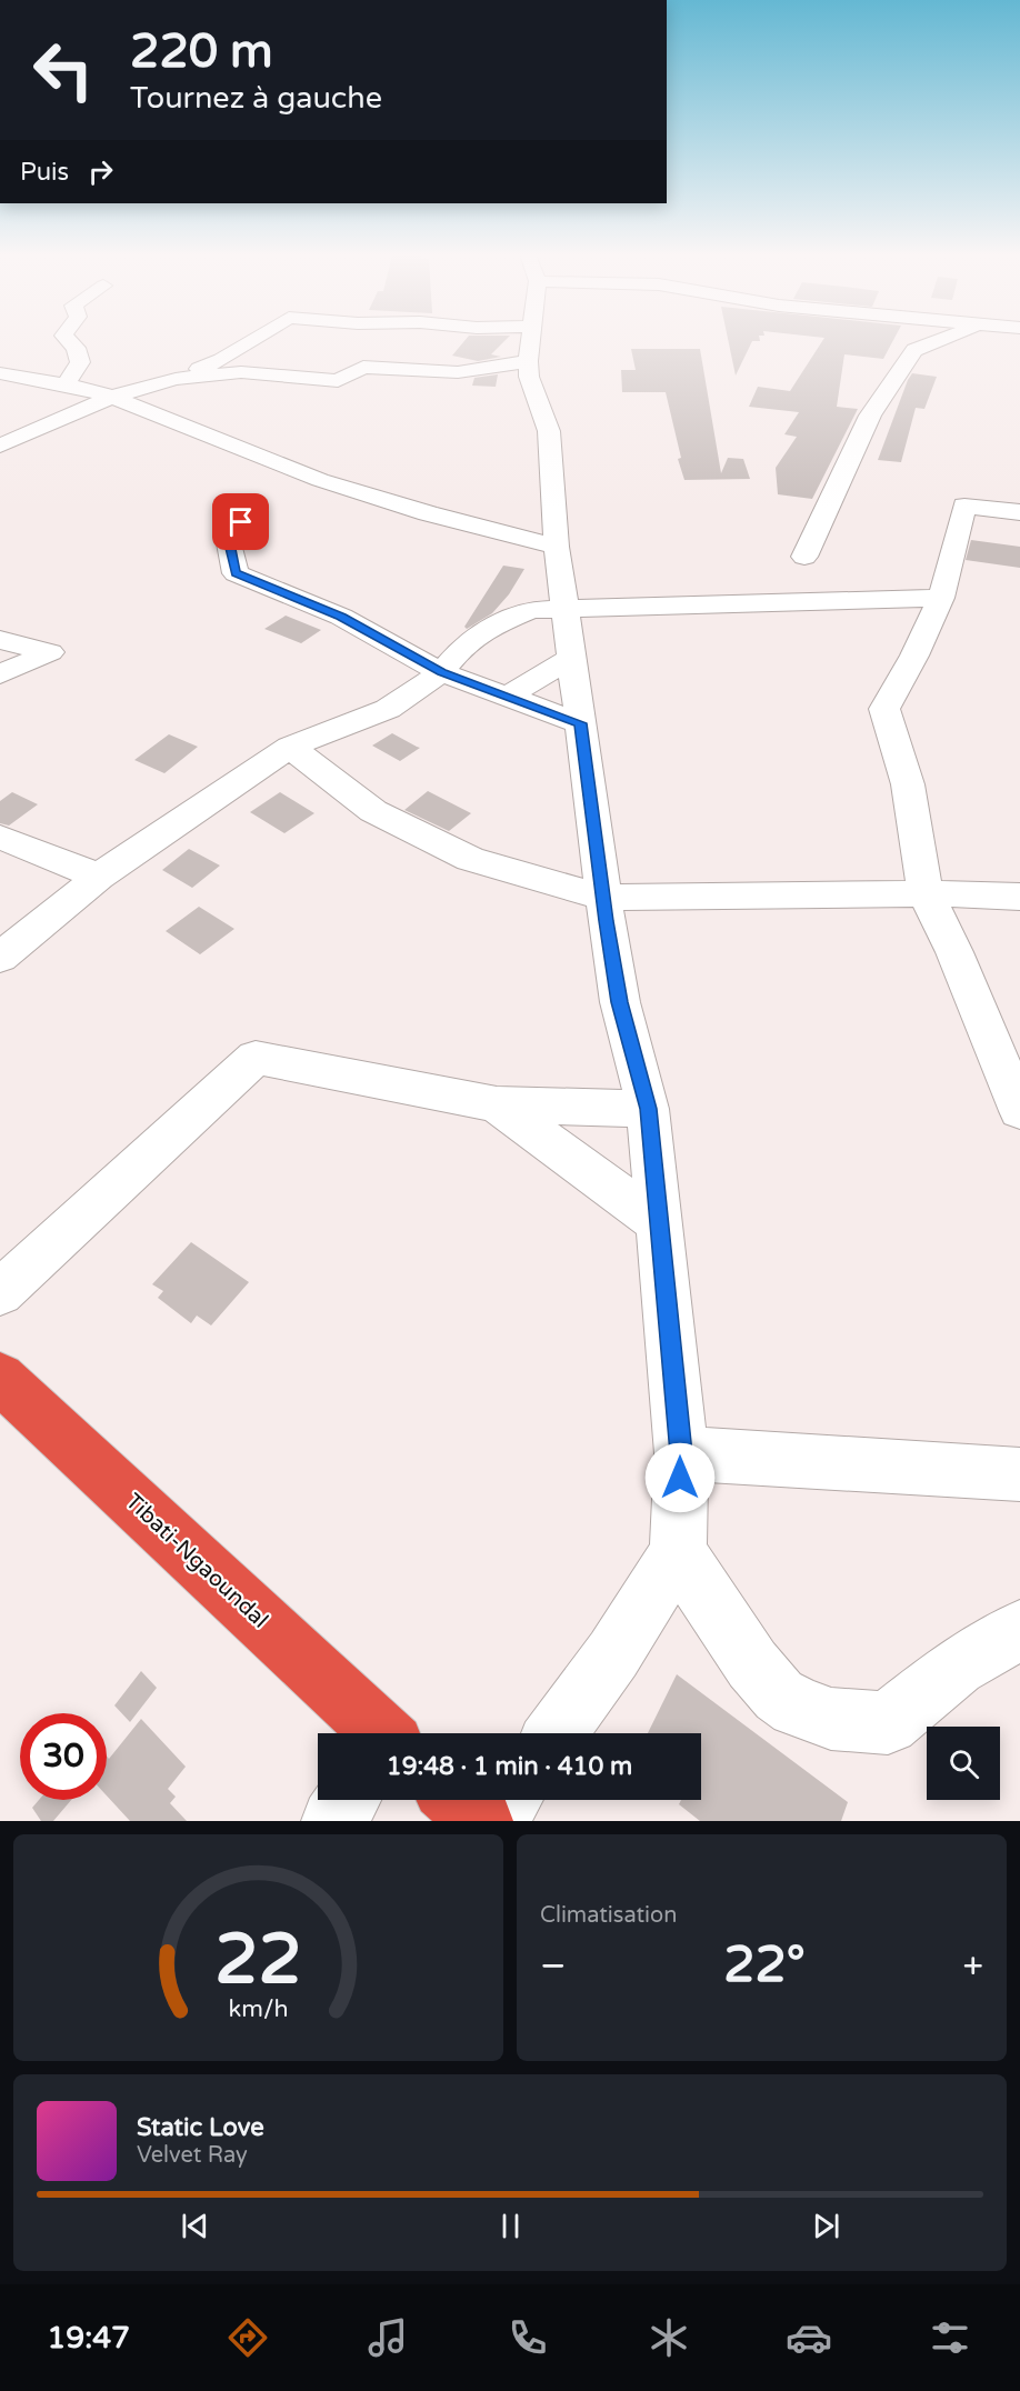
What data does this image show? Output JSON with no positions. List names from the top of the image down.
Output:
{
  "streets": {
    "highway": ["Tibati-Ngaoundal"]
  },
  "page": {
    "turn": ["220 m", "Tournez à gauche"],
    "then": "Puis",
    "limit": "30",
    "trip": "19:48 · 1 min · 410 m",
    "tile": "Climatisation",
    "heat": ["−", "22°", "+"],
    "song": ["Static Love", "Velvet Ray"],
    "tabs": "19:47",
    "gauge": ["22", "km/h"]
  }
}
